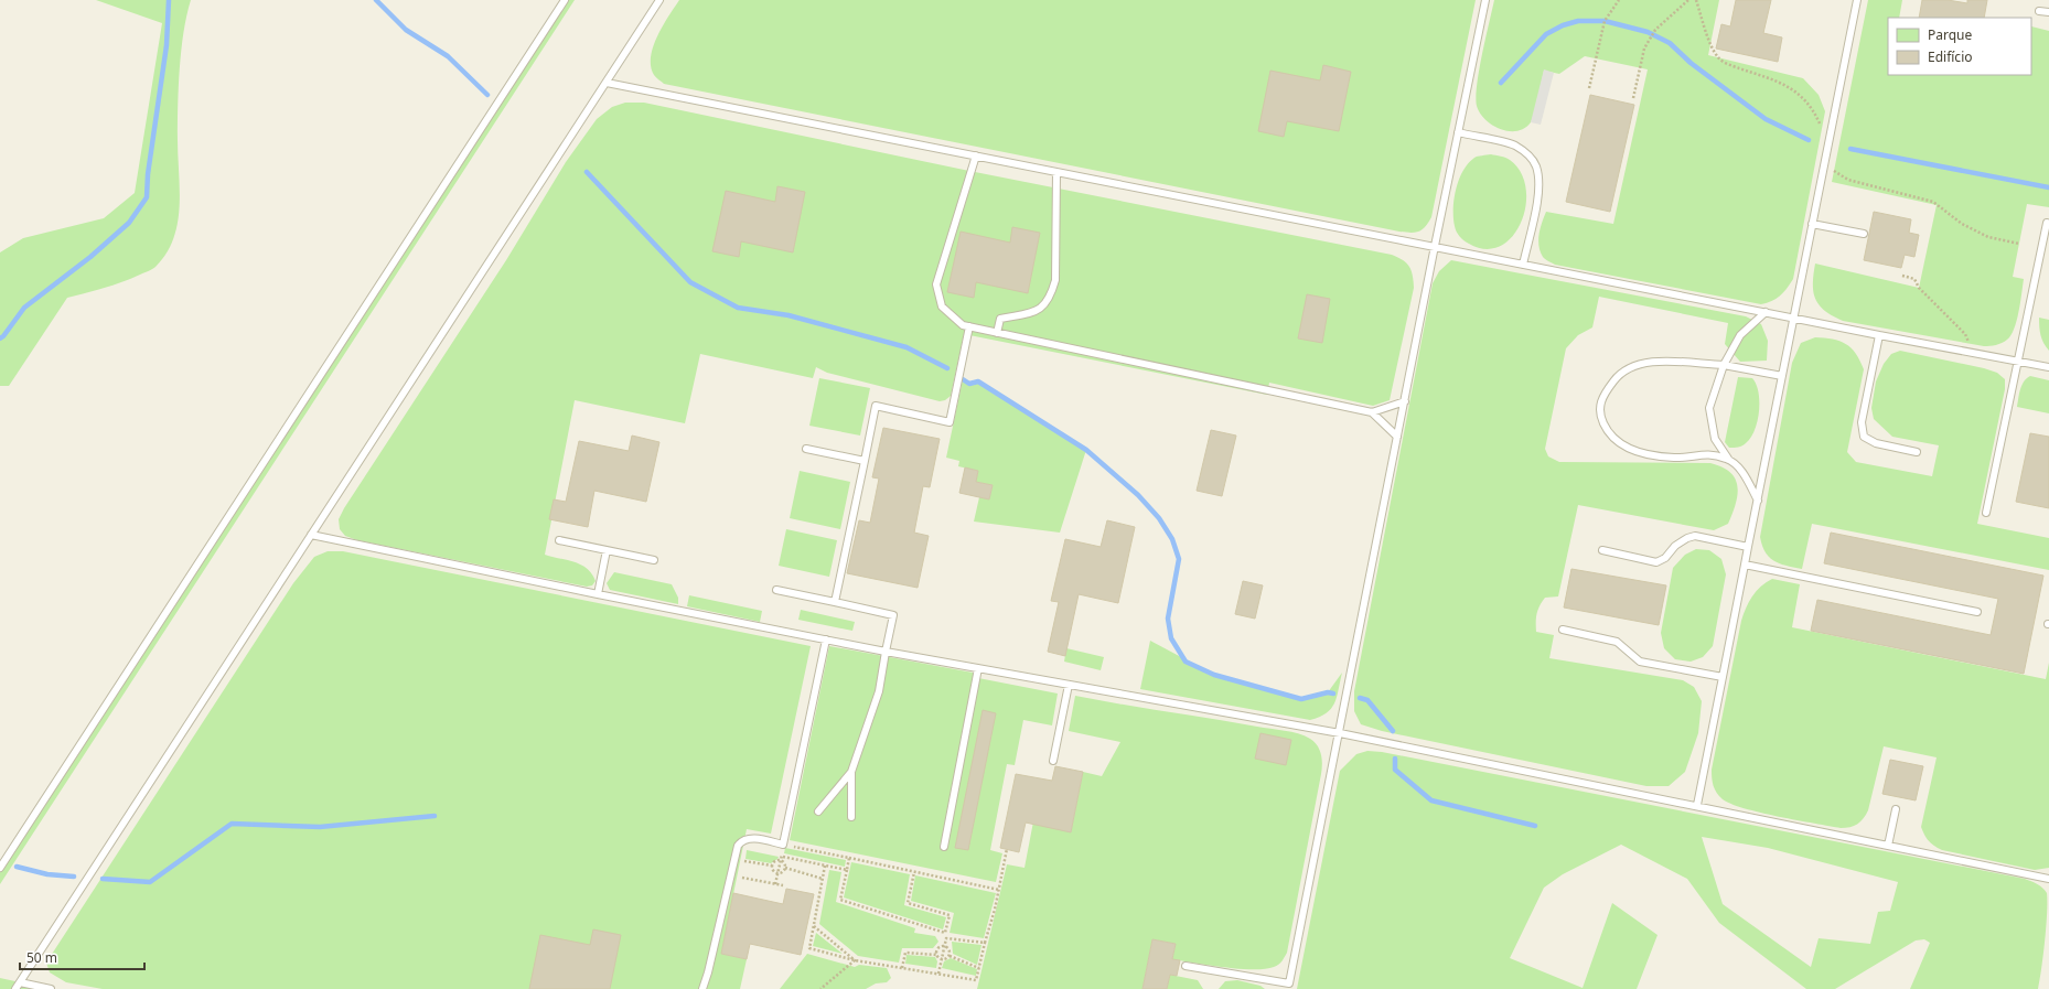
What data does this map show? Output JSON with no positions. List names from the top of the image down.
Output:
{
  "legend": ["Parque", "Edifício"],
  "scale_bar": "50 m"
}
